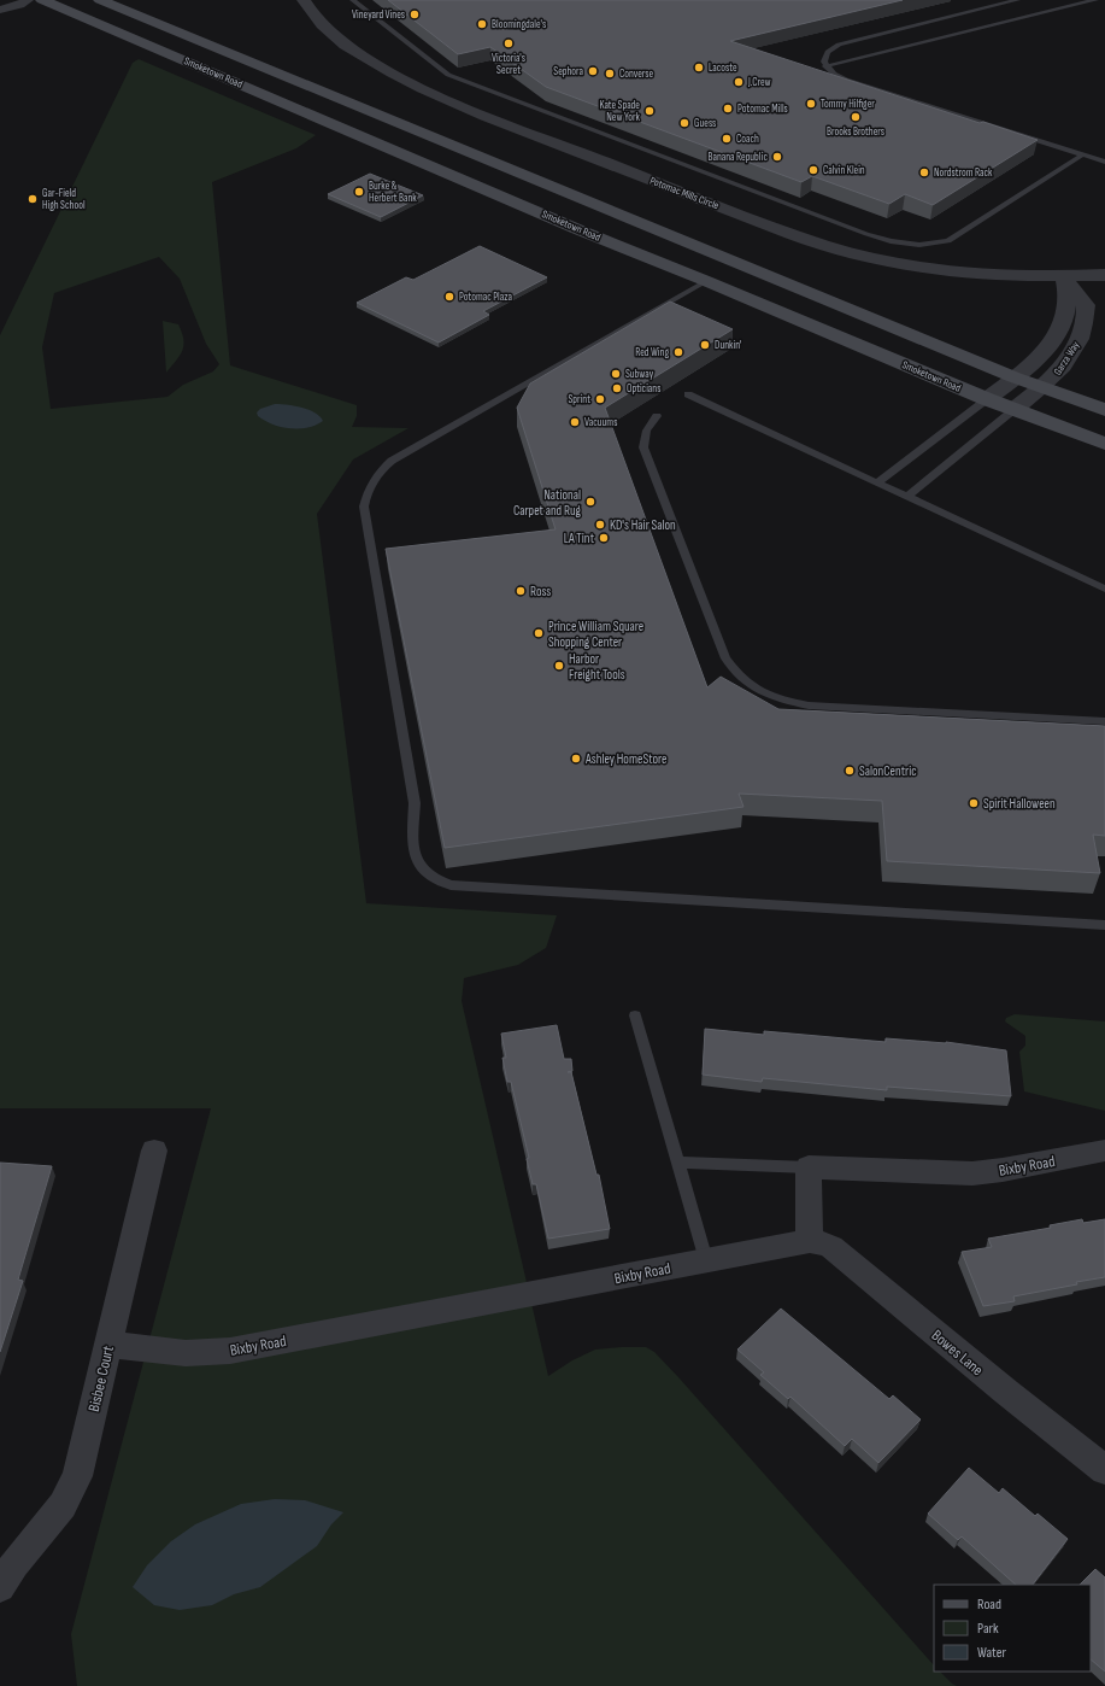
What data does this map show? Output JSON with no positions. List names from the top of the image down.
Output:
{
  "streets": {
    "main road": ["Smoketown Road"],
    "street": [
      "Potomac Mills Circle",
      "Garza Way",
      "Bixby Road",
      "Bowes Lane",
      "Bisbee Court"
    ]
  },
  "crossings": [
    ["Smoketown Road", "Garza Way"],
    ["Potomac Mills Circle", "Garza Way"],
    ["Bixby Road", "Bowes Lane"],
    ["Bixby Road", "Bisbee Court"]
  ],
  "places": [
    "Vineyard Vines",
    "Bloomingdale's",
    "Victoria's Secret",
    "Lacoste",
    "Sephora",
    "Converse",
    "J.Crew",
    "Tommy Hilfiger",
    "Potomac Mills",
    "Kate Spade New York",
    "Brooks Brothers",
    "Guess",
    "Coach",
    "Banana Republic",
    "Calvin Klein",
    "Nordstrom Rack",
    "Burke & Herbert Bank",
    "Gar-Field High School",
    "Potomac Plaza",
    "Dunkin'",
    "Red Wing",
    "Subway",
    "Opticians",
    "Sprint",
    "Vacuums",
    "National Carpet and Rug",
    "KD's Hair Salon",
    "LA Tint",
    "Ross",
    "Prince William Square Shopping Center",
    "Harbor Freight Tools",
    "Ashley HomeStore",
    "SalonCentric",
    "Spirit Halloween"
  ],
  "legend": ["Road", "Park", "Water"]
}
